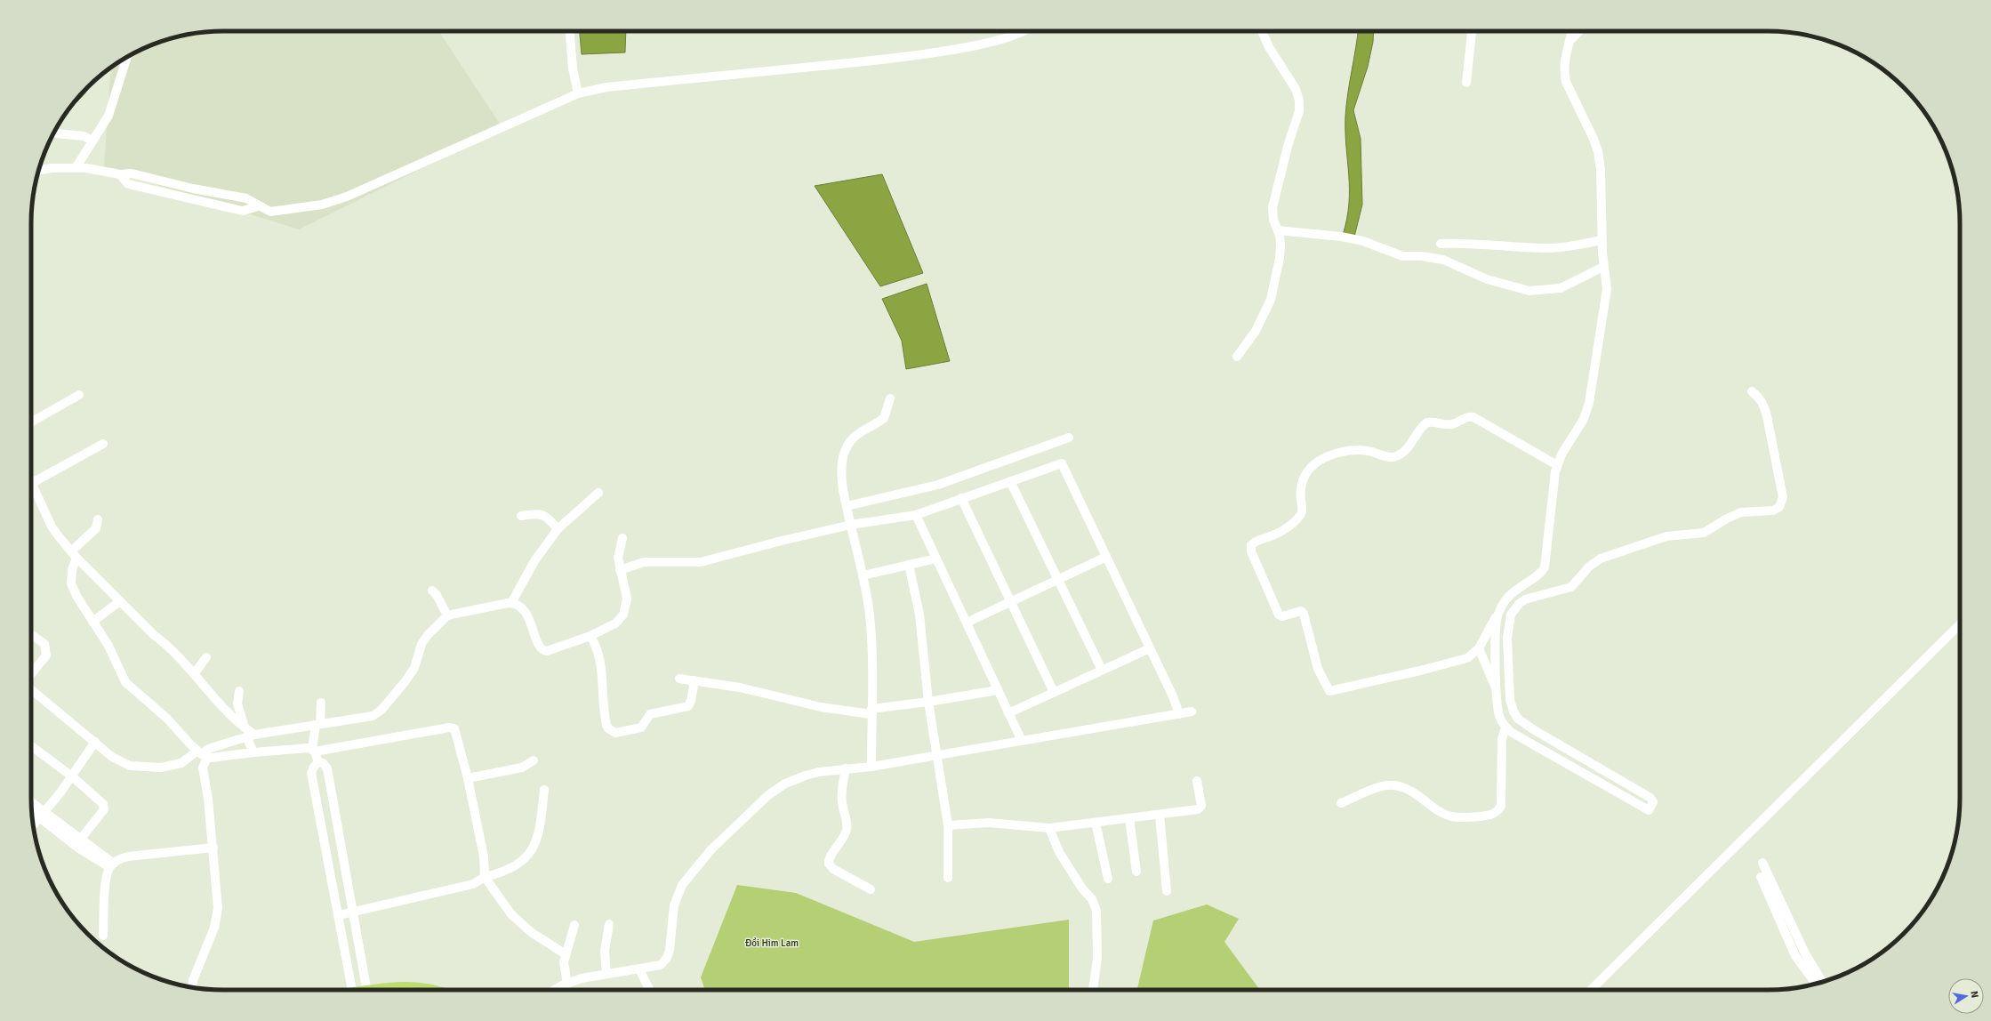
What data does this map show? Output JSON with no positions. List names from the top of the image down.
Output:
{
  "parks": ["Đồi Him Lam"],
  "north": "right"
}
